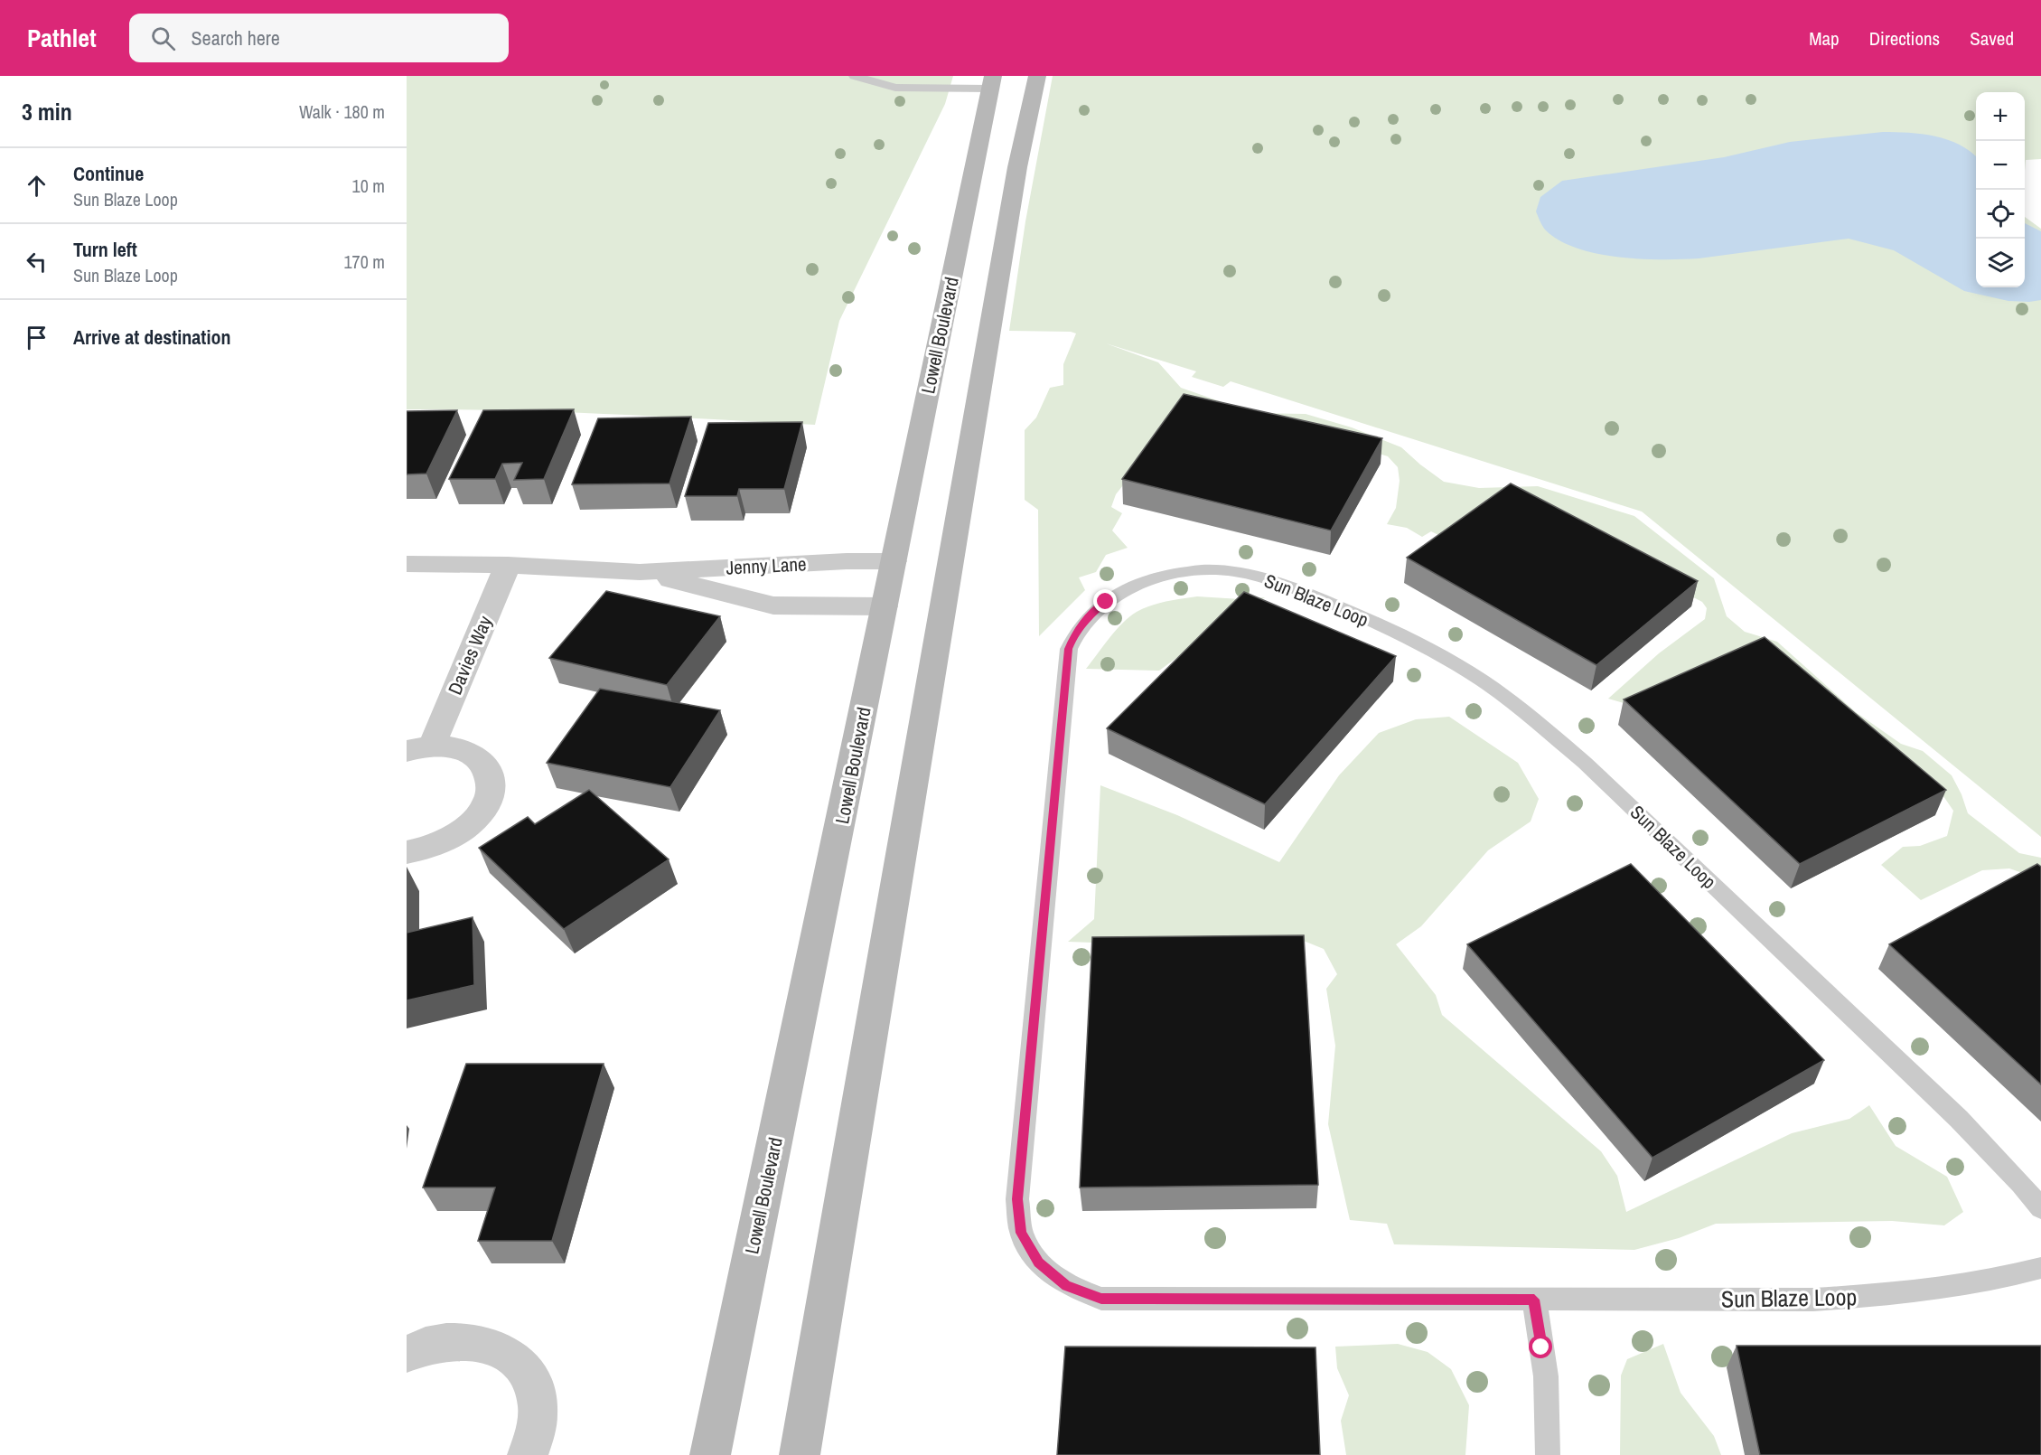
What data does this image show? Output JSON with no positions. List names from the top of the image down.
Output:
{
  "streets": {
    "main road": ["Lowell Boulevard"],
    "street": ["Jenny Lane", "Davies Way"],
    "lane": ["Sun Blaze Loop"]
  },
  "crossings": [
    ["Lowell Boulevard", "Jenny Lane"],
    ["Jenny Lane", "Davies Way"]
  ],
  "page": {
    "header": "Pathlet",
    "search": "Search here",
    "nav": ["Map", "Directions", "Saved"],
    "heading": ["3 min", "Walk · 180 m"],
    "map_buttons": ["+", "−"],
    "list": [
      ["Continue", "Sun Blaze Loop", "10 m"],
      ["Turn left", "Sun Blaze Loop", "170 m"],
      "Arrive at destination"
    ]
  }
}
